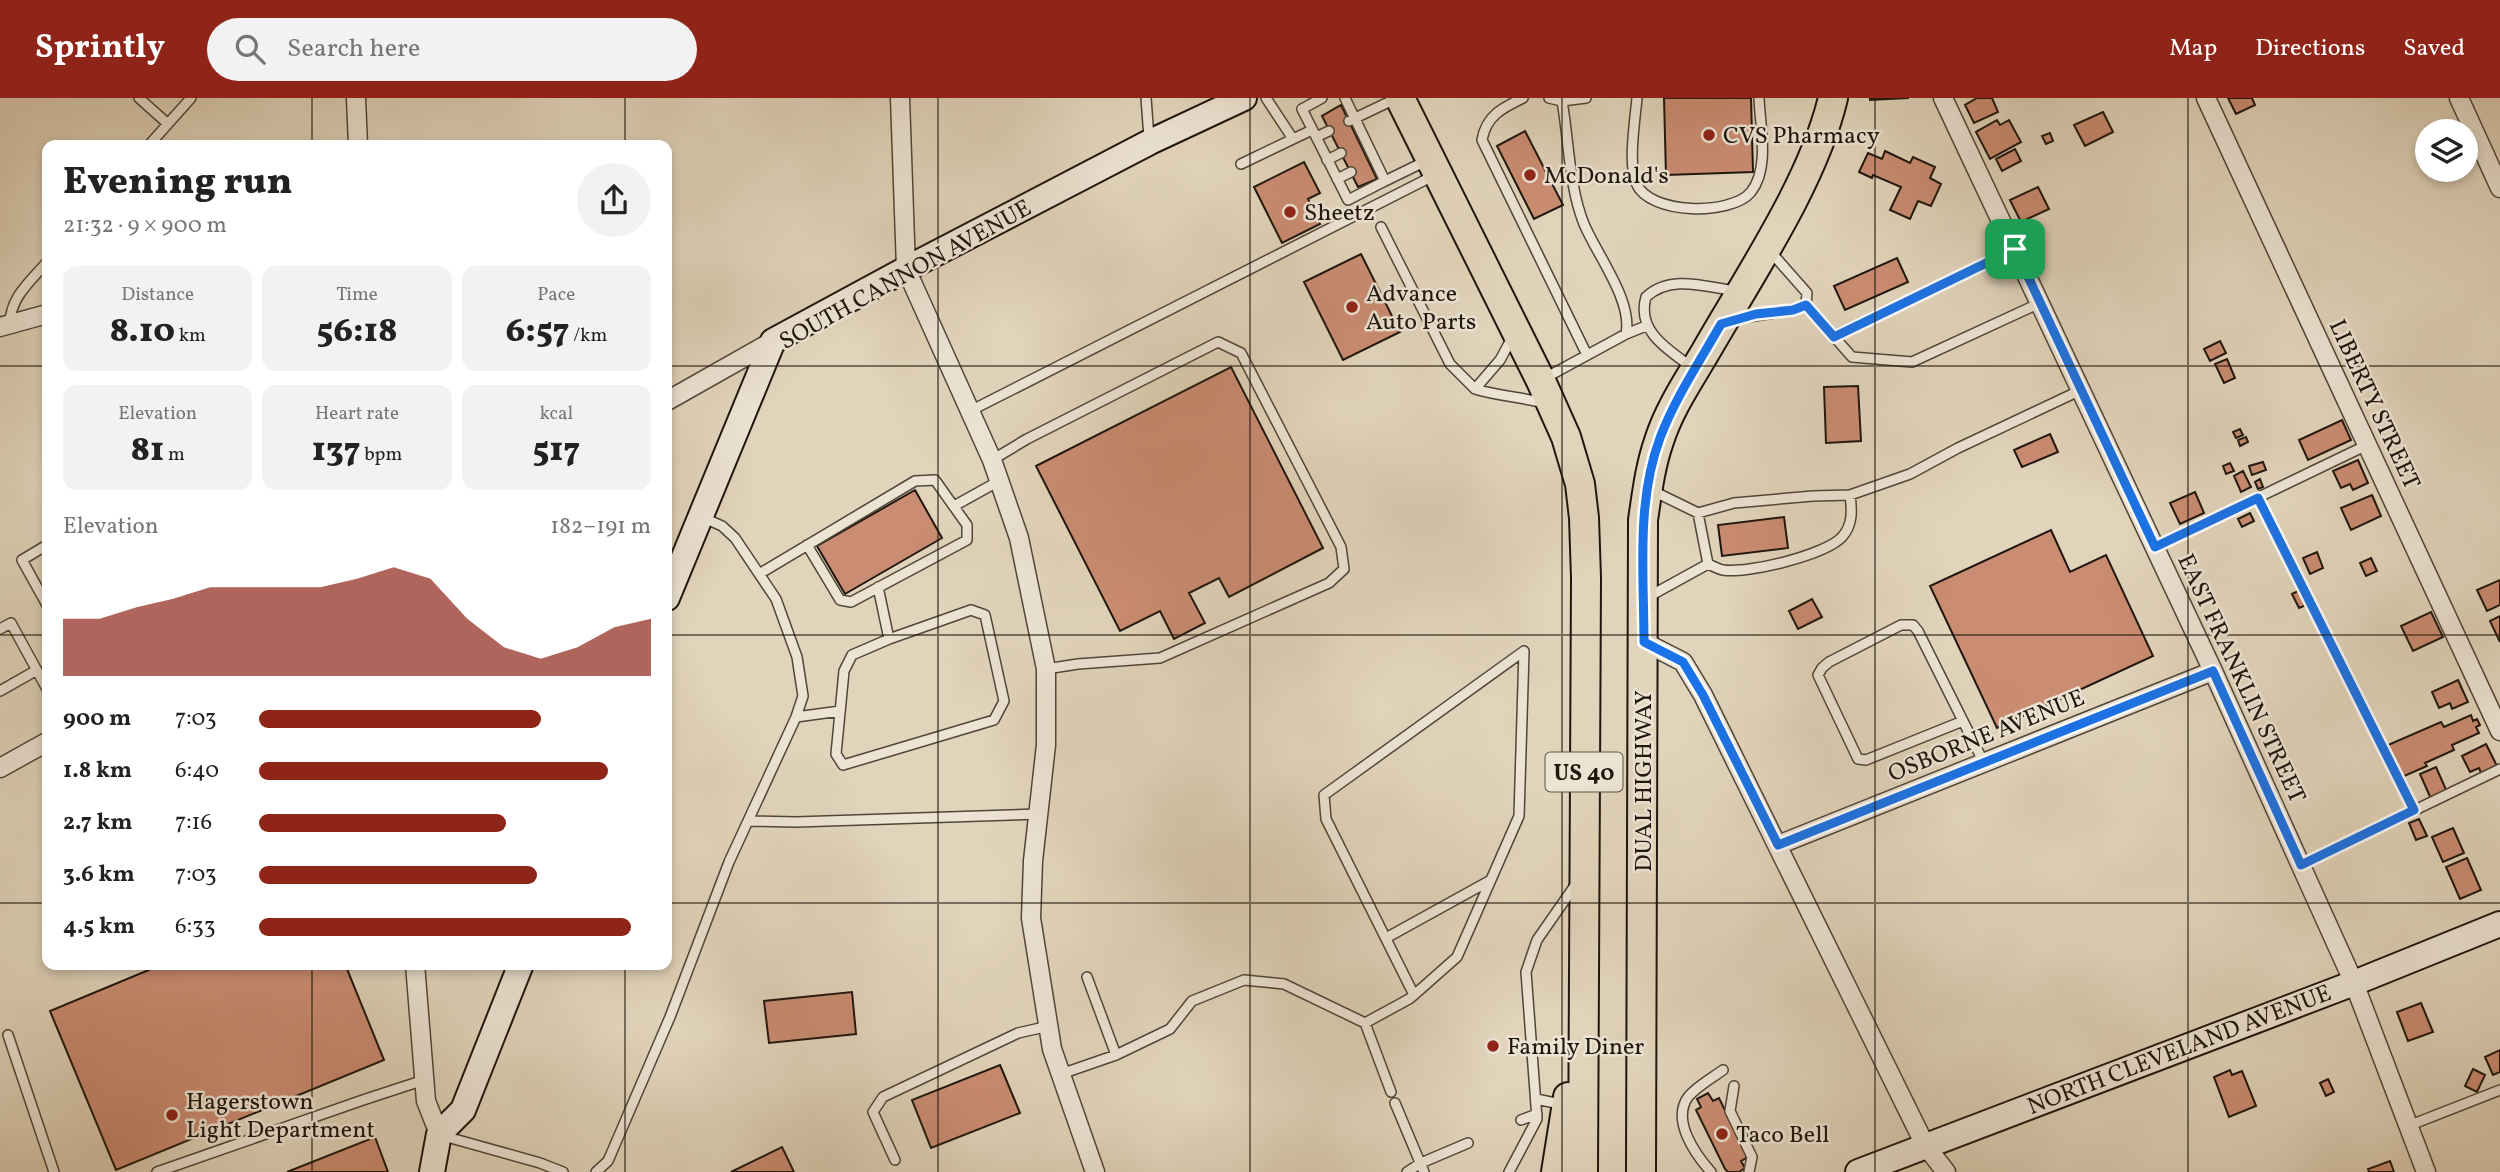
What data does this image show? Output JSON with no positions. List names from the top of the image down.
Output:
{
  "streets": {
    "main road": ["US 40", "DUAL HIGHWAY"],
    "street": [
      "SOUTH CANNON AVENUE",
      "LIBERTY STREET",
      "EAST FRANKLIN STREET",
      "OSBORNE AVENUE",
      "NORTH CLEVELAND AVENUE"
    ]
  },
  "crossings": [
    ["EAST FRANKLIN STREET", "OSBORNE AVENUE"],
    ["EAST FRANKLIN STREET", "NORTH CLEVELAND AVENUE"]
  ],
  "places": [
    "CVS Pharmacy",
    "McDonald's",
    "Sheetz",
    "Advance Auto Parts",
    "Family Diner",
    "Hagerstown Light Department",
    "Taco Bell"
  ],
  "page": {
    "header": "Sprintly",
    "search": "Search here",
    "nav": ["Map", "Directions", "Saved"],
    "heading": ["Evening run", "21:32 · 9 × 900 m"],
    "stats": [
      ["Distance", "8.10 km"],
      ["Time", "56:18"],
      ["Pace", "6:57 /km"],
      ["Elevation", "81 m"],
      ["Heart rate", "137 bpm"],
      ["kcal", "517"]
    ],
    "chart": ["Elevation", "182–191 m"],
    "list": [
      {
        "name": "900 m",
        "note": "7:03"
      },
      {
        "name": "1.8 km",
        "note": "6:40"
      },
      {
        "name": "2.7 km",
        "note": "7:16"
      },
      {
        "name": "3.6 km",
        "note": "7:03"
      },
      {
        "name": "4.5 km",
        "note": "6:33"
      }
    ]
  }
}
